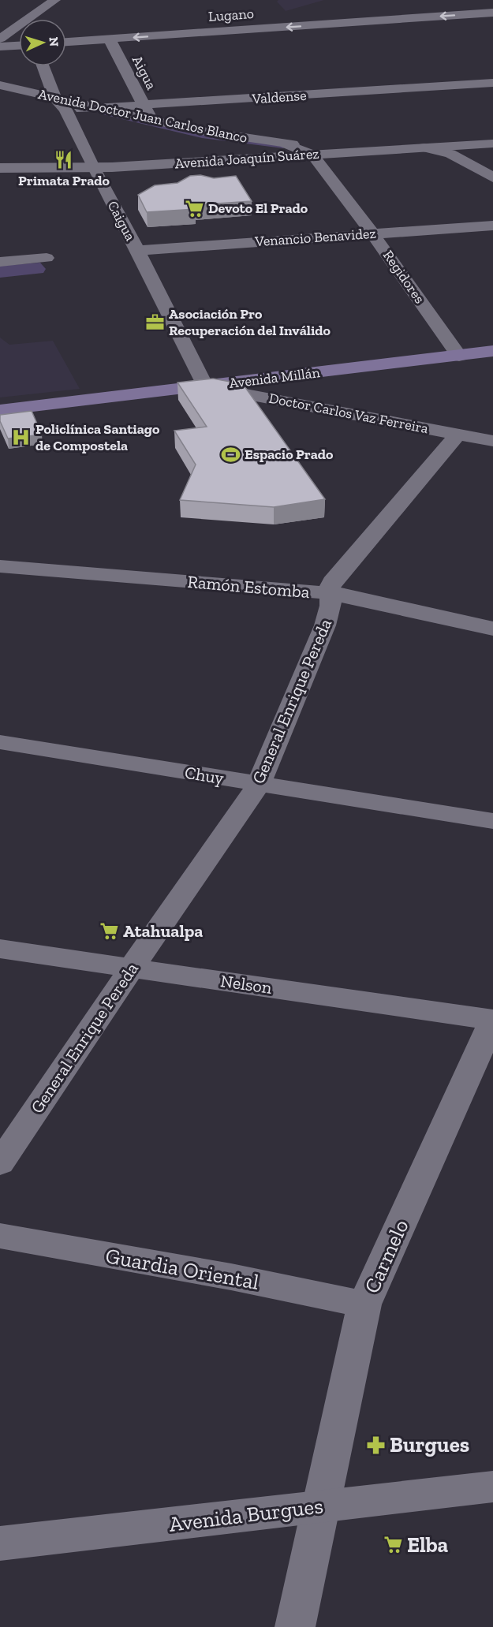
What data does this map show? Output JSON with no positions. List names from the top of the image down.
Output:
{
  "streets": {
    "main road": ["Avenida Millán"],
    "street": [
      "Lugano",
      "Aigua",
      "Valdense",
      "Avenida Doctor Juan Carlos Blanco",
      "Avenida Joaquín Suárez",
      "Caigua",
      "Venancio Benavidez",
      "Regidores",
      "Doctor Carlos Vaz Ferreira",
      "Ramón Estomba",
      "General Enrique Pereda",
      "Chuy",
      "Nelson",
      "Carmelo",
      "Guardia Oriental",
      "Avenida Burgues"
    ]
  },
  "crossings": [
    ["Lugano", "Aigua"],
    ["Aigua", "Valdense"],
    ["Aigua", "Avenida Doctor Juan Carlos Blanco"],
    ["Valdense", "Avenida Doctor Juan Carlos Blanco"],
    ["Avenida Doctor Juan Carlos Blanco", "Avenida Joaquín Suárez"],
    ["Avenida Doctor Juan Carlos Blanco", "Caigua"],
    ["Avenida Doctor Juan Carlos Blanco", "Regidores"],
    ["Avenida Joaquín Suárez", "Caigua"],
    ["Avenida Joaquín Suárez", "Regidores"],
    ["Caigua", "Venancio Benavidez"],
    ["Caigua", "Avenida Millán"],
    ["Caigua", "Doctor Carlos Vaz Ferreira"],
    ["Venancio Benavidez", "Regidores"],
    ["Regidores", "Avenida Millán"],
    ["Avenida Millán", "Doctor Carlos Vaz Ferreira"],
    ["Doctor Carlos Vaz Ferreira", "General Enrique Pereda"],
    ["Ramón Estomba", "General Enrique Pereda"],
    ["General Enrique Pereda", "Chuy"],
    ["General Enrique Pereda", "Nelson"],
    ["Nelson", "Carmelo"],
    ["Carmelo", "Guardia Oriental"],
    ["Carmelo", "Avenida Burgues"]
  ],
  "one_way": ["Lugano"],
  "places": {
    "restaurant": ["Primata Prado"],
    "supermarket": ["Devoto El Prado", "Atahualpa", "Elba"],
    "office": ["Asociación Pro Recuperación del Inválido"],
    "hospital": ["Policlínica Santiago de Compostela"],
    "sports": ["Espacio Prado"],
    "pharmacy": ["Burgues"]
  },
  "north": "right"
}
